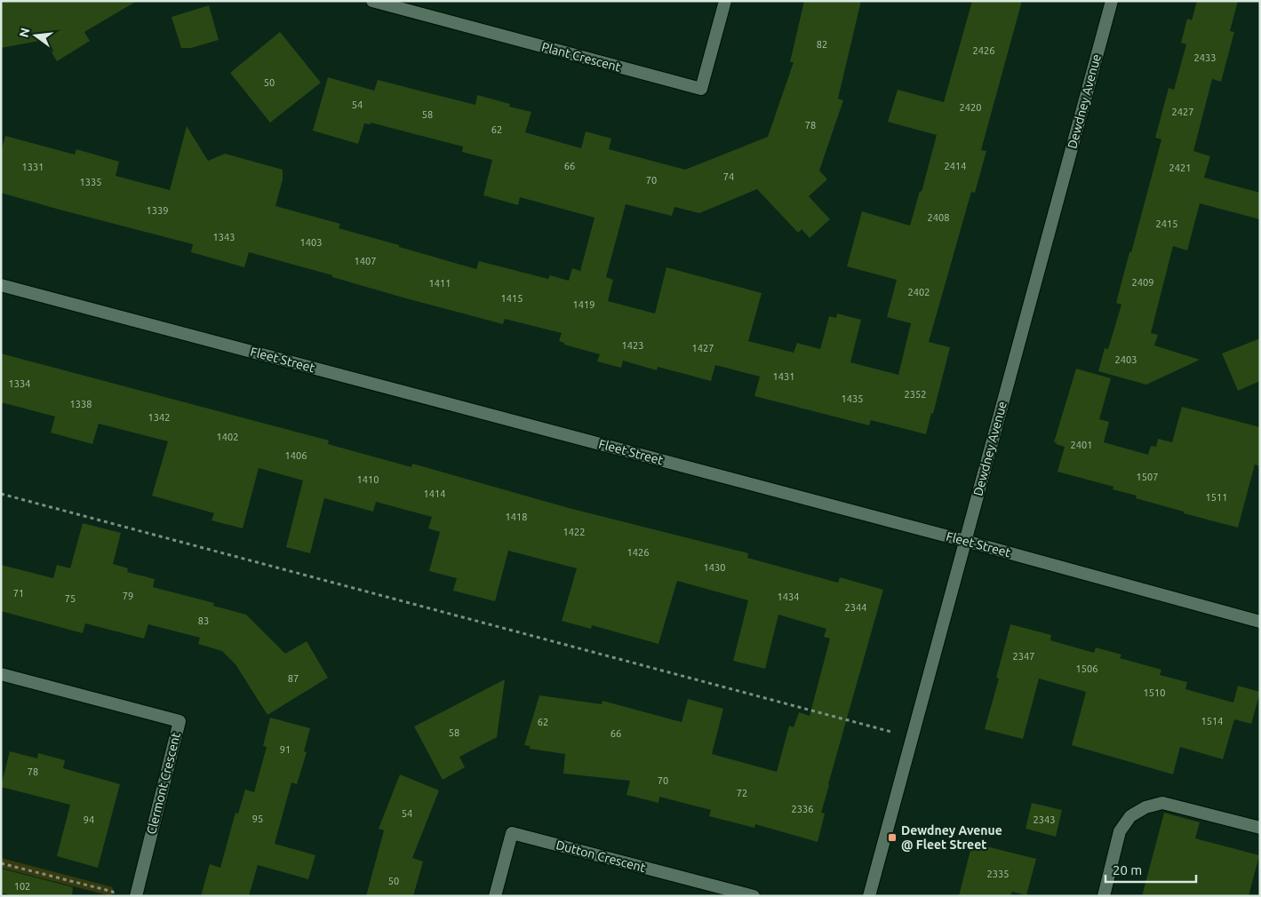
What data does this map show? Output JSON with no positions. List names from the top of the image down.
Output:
{
  "streets": {
    "street": [
      "Plant Crescent",
      "Dewdney Avenue",
      "Fleet Street",
      "Clermont Crescent",
      "Dutton Crescent"
    ]
  },
  "crossings": [
    ["Dewdney Avenue", "Fleet Street"]
  ],
  "places": {
    "transit": ["Dewdney Avenue @ Fleet Street"]
  },
  "house_numbers": [
    "82",
    "2426",
    "2433",
    "50",
    "54",
    "2420",
    "2427",
    "58",
    "78",
    "62",
    "66",
    "2414",
    "1331",
    "2421",
    "74",
    "70",
    "1335",
    "1339",
    "2408",
    "2415",
    "1343",
    "1403",
    "1407",
    "2409",
    "1411",
    "2402",
    "1415",
    "1419",
    "1423",
    "1427",
    "2403",
    "1431",
    "1334",
    "2352",
    "1435",
    "1338",
    "1342",
    "1402",
    "2401",
    "1406",
    "1507",
    "1410",
    "1414",
    "1511",
    "1418",
    "1422",
    "1426",
    "1430",
    "71",
    "79",
    "1434",
    "75",
    "2344",
    "83",
    "2347",
    "1506",
    "87",
    "1510",
    "1514",
    "62",
    "58",
    "66",
    "91",
    "78",
    "70",
    "72",
    "2336",
    "54",
    "95",
    "94",
    "2343",
    "2335",
    "50",
    "102"
  ],
  "scale_bar": "20 m",
  "north": "left"
}
